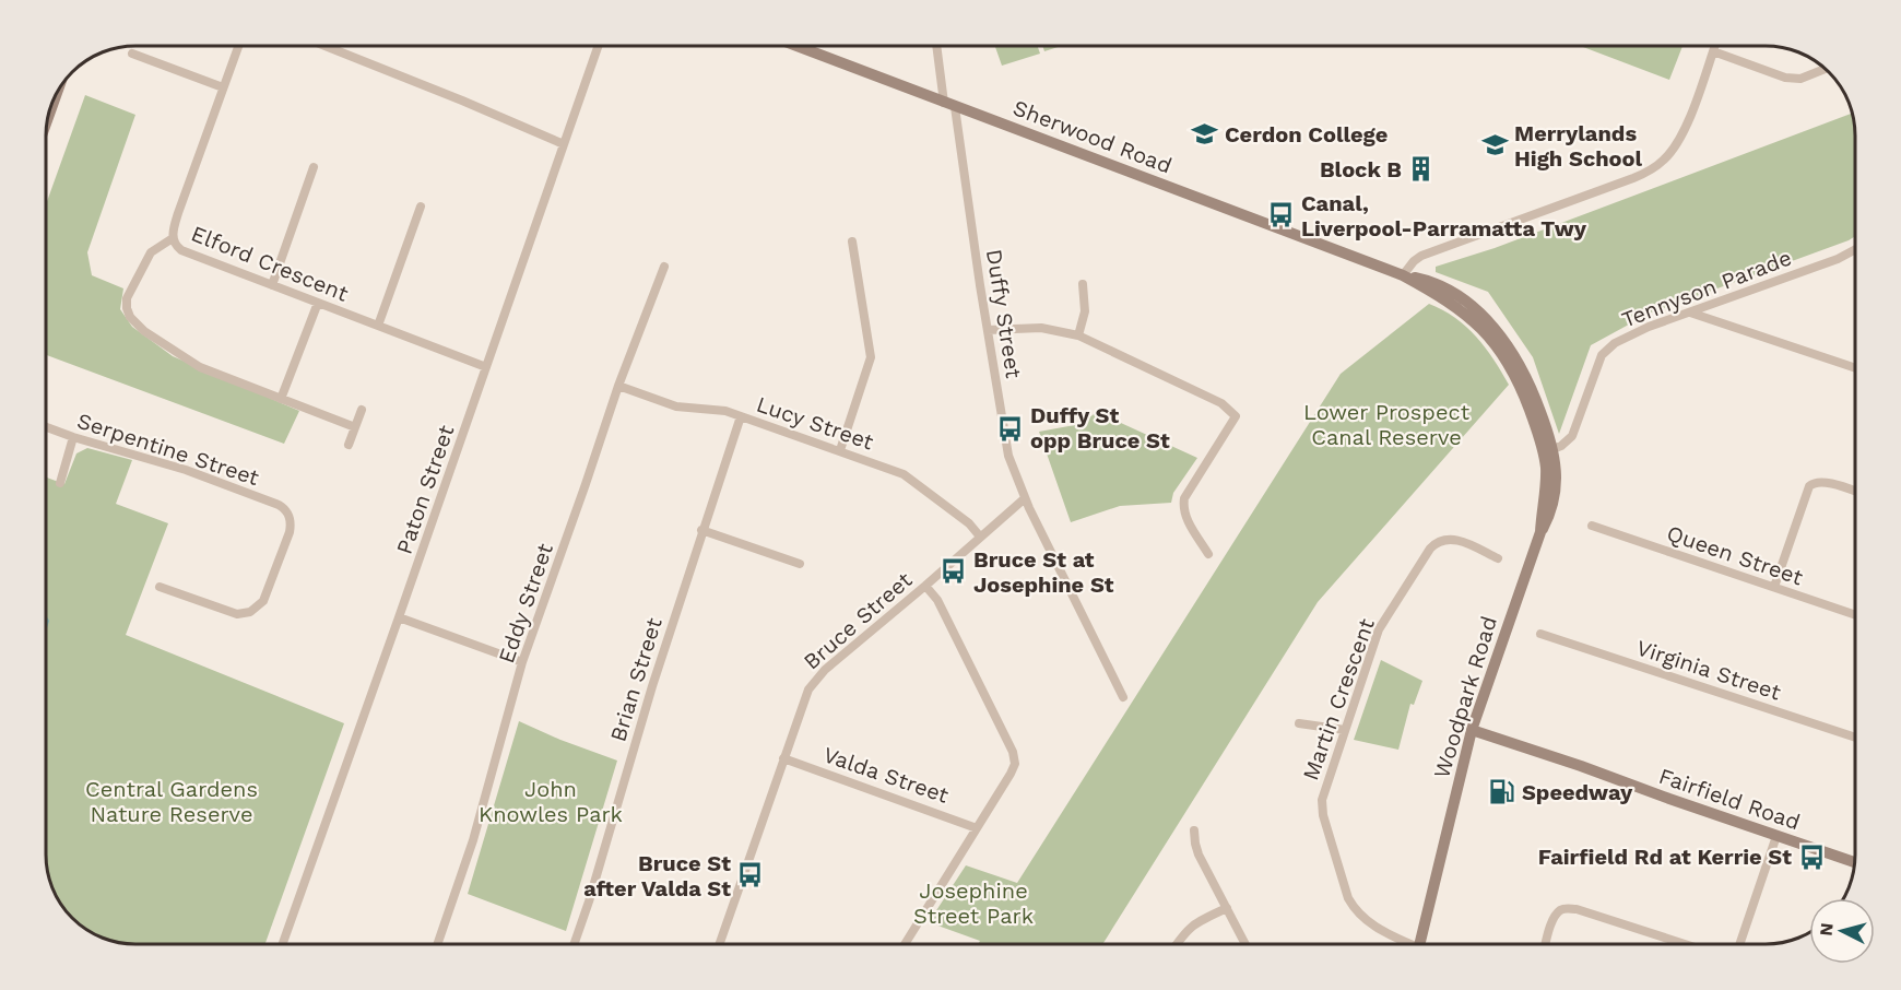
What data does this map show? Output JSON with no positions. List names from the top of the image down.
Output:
{
  "streets": {
    "main road": ["Sherwood Road", "Woodpark Road", "Fairfield Road"],
    "street": [
      "Elford Crescent",
      "Tennyson Parade",
      "Duffy Street",
      "Lucy Street",
      "Serpentine Street",
      "Paton Street",
      "Queen Street",
      "Eddy Street",
      "Bruce Street",
      "Virginia Street",
      "Brian Street",
      "Martin Crescent",
      "Valda Street"
    ]
  },
  "crossings": [
    ["Sherwood Road", "Tennyson Parade"],
    ["Sherwood Road", "Duffy Street"],
    ["Sherwood Road", "Woodpark Road"],
    ["Elford Crescent", "Paton Street"],
    ["Tennyson Parade", "Woodpark Road"],
    ["Duffy Street", "Bruce Street"],
    ["Lucy Street", "Eddy Street"],
    ["Lucy Street", "Bruce Street"],
    ["Lucy Street", "Brian Street"],
    ["Bruce Street", "Valda Street"],
    ["Woodpark Road", "Fairfield Road"]
  ],
  "parks": [
    "Lower Prospect Canal Reserve",
    "Central Gardens Nature Reserve",
    "John Knowles Park",
    "Josephine Street Park"
  ],
  "places": {
    "school or university": ["Cerdon College", "Merrylands High School"],
    "building": ["Block B"],
    "bus stop": [
      "Canal, Liverpool-Parramatta Twy",
      "Duffy St opp Bruce St",
      "Bruce St at Josephine St",
      "Fairfield Rd at Kerrie St",
      "Bruce St after Valda St"
    ],
    "fuel station": ["Speedway"]
  },
  "north": "left"
}
